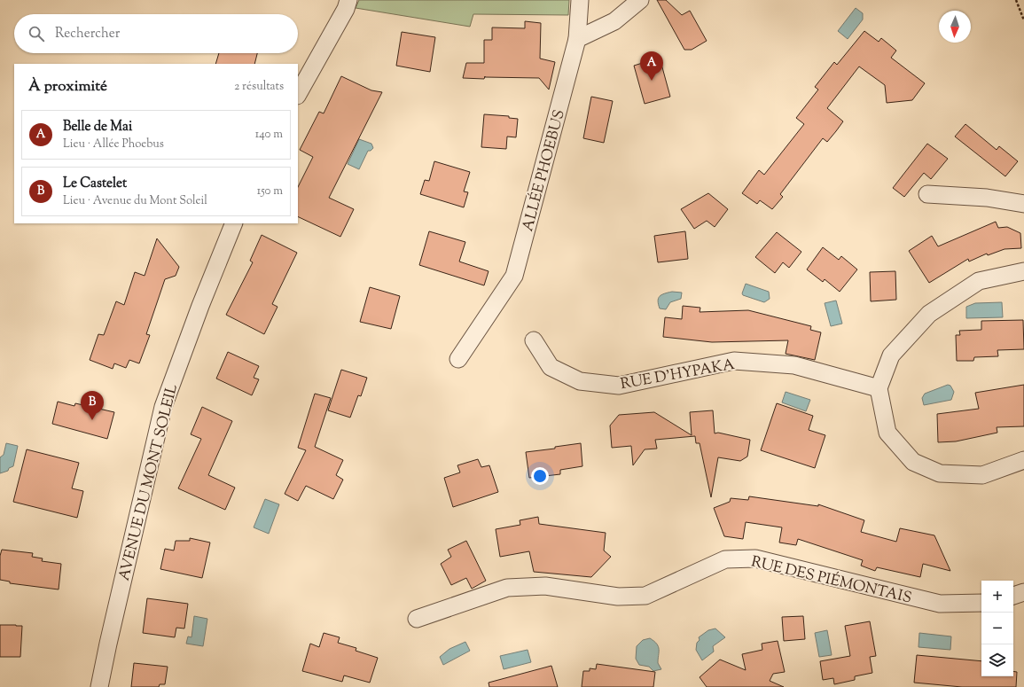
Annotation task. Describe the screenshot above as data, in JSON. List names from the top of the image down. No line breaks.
{"streets":{"street":["ALLÉE PHOEBUS","RUE D'HYPAKA","AVENUE DU MONT SOLEIL","RUE DES PIÉMONTAIS"]},"north":"bottom","page":{"search":"Rechercher","pins":["A","B"],"heading":["À proximité","2 résultats"],"list":[{"mark":"A","name":"Belle de Mai","note":"Lieu · Allée Phoebus","value":"140 m"},{"mark":"B","name":"Le Castelet","note":"Lieu · Avenue du Mont Soleil","value":"150 m"}],"map_buttons":["+","−"]}}
